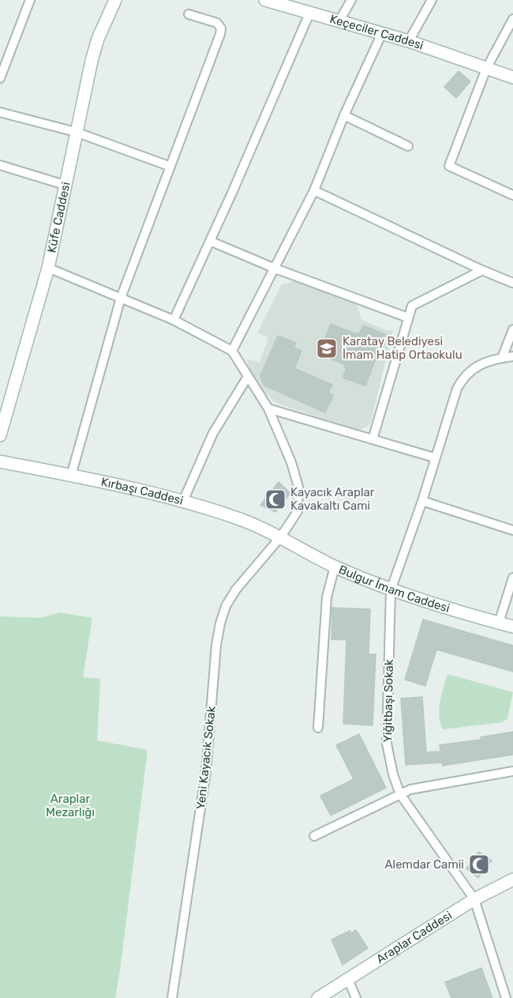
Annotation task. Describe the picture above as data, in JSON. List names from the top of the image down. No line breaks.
{"streets":{"street":["Keçeciler Caddesi","Küfe Caddesi","Kırbaşı Caddesi","Bulgur İmam Caddesi","Yiğitbaşı Sokak","Yeni Kayacık Sokak","Araplar Caddesi"]},"crossings":[["Kırbaşı Caddesi","Bulgur İmam Caddesi"],["Kırbaşı Caddesi","Yeni Kayacık Sokak"],["Bulgur İmam Caddesi","Yiğitbaşı Sokak"],["Bulgur İmam Caddesi","Yeni Kayacık Sokak"],["Yiğitbaşı Sokak","Araplar Caddesi"]],"parks":["Araplar Mezarlığı"],"places":{"school or university":["Karatay Belediyesi İmam Hatip Ortaokulu"],"mosque":["Kayacık Araplar Kavakaltı Cami","Alemdar Camii"]}}
